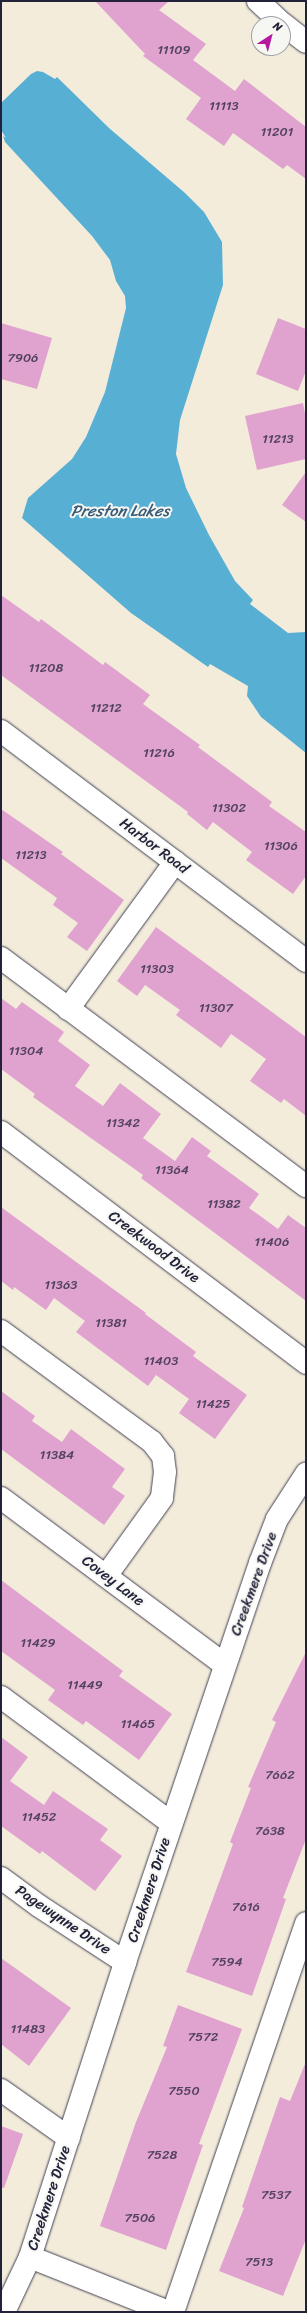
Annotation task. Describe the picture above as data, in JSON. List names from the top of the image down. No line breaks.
{"streets":{"street":["Harbor Road","Creekwood Drive","Covey Lane","Creekmere Drive","Pagewynne Drive"]},"crossings":[["Covey Lane","Creekmere Drive"],["Creekmere Drive","Pagewynne Drive"]],"water":["Preston Lakes"],"house_numbers":["11109","11113","11201","7906","11213","11208","11212","11216","11302","11306","11213","11303","11307","11304","11342","11364","11382","11406","11363","11381","11403","11425","11384","11429","11449","11465","7662","11452","7638","7616","7594","11483","7572","7550","7528","7537","7506","7513"],"north":"top right"}
